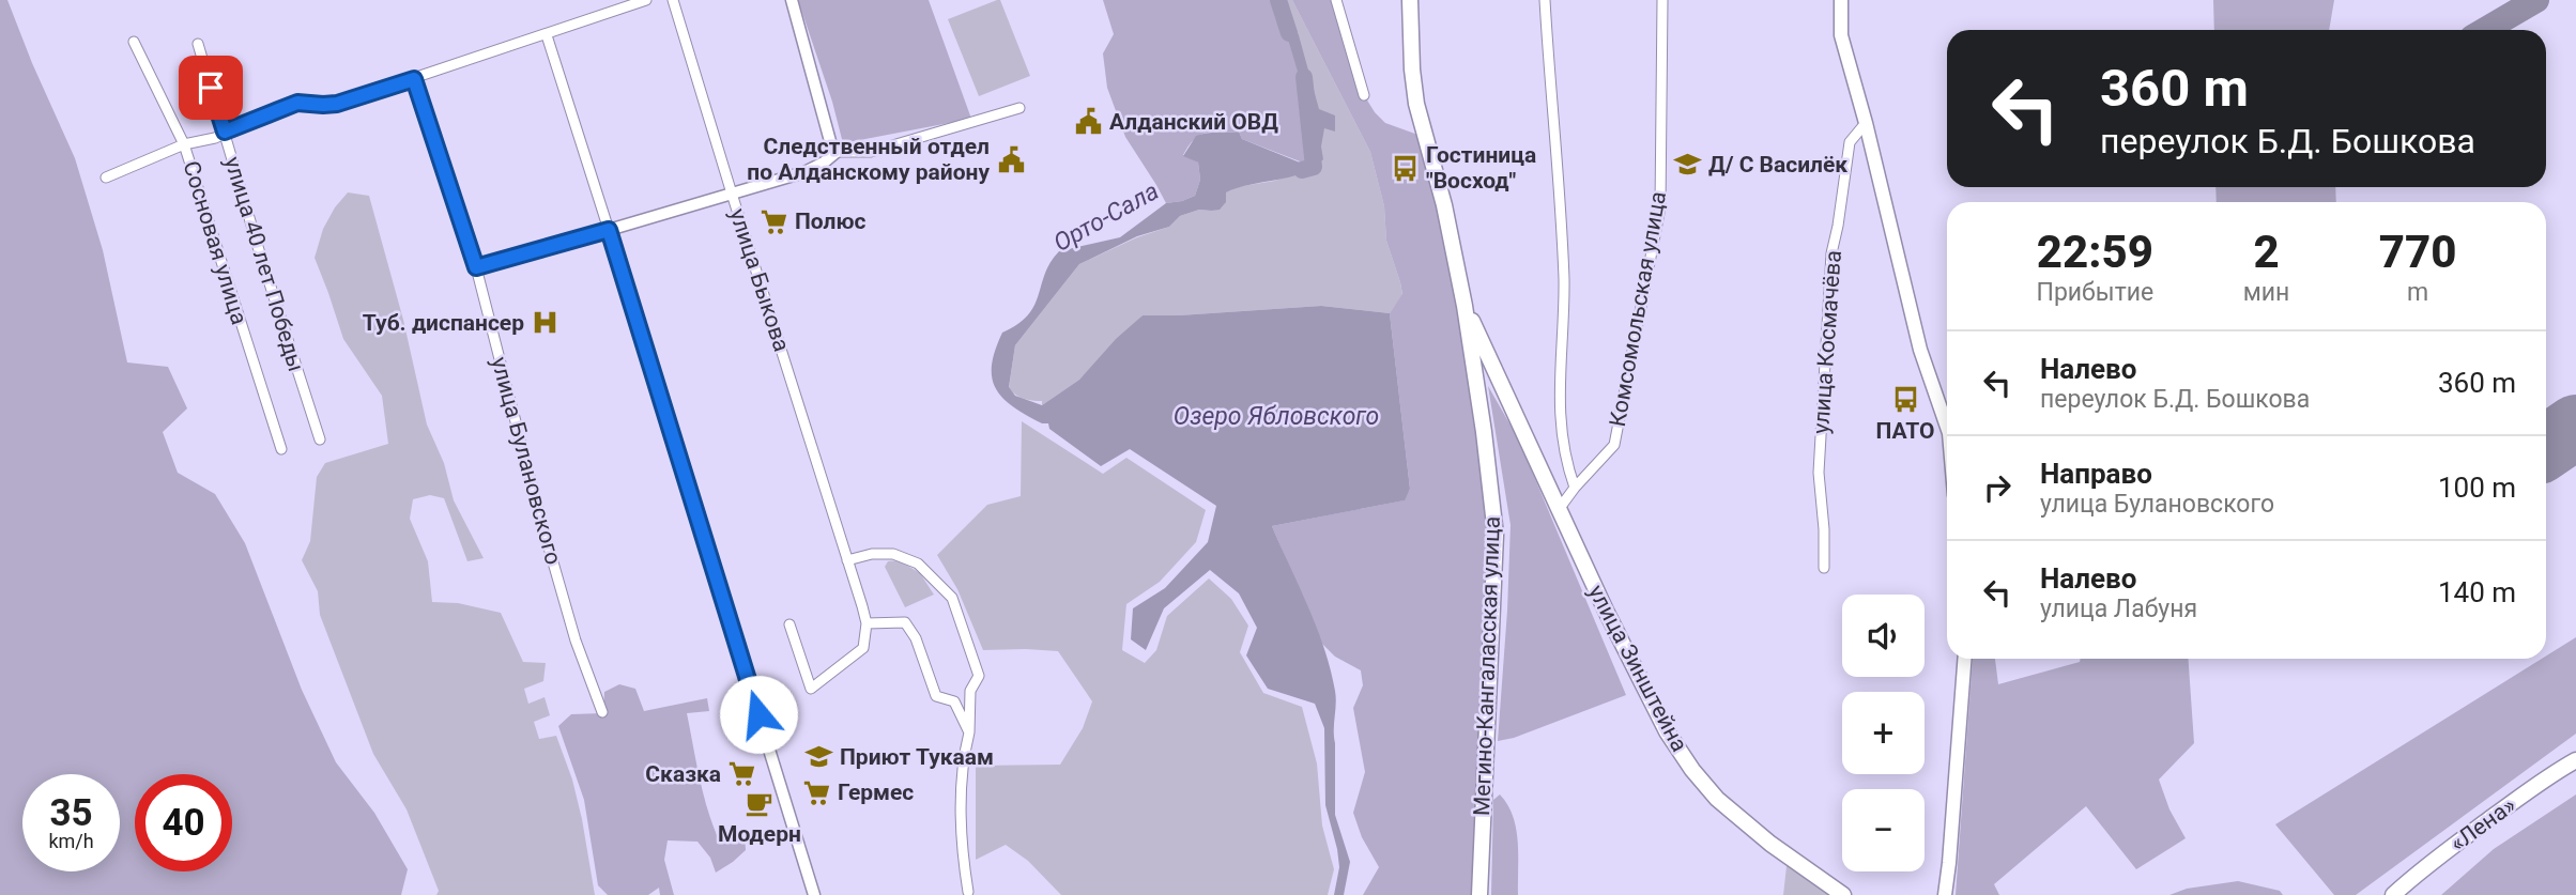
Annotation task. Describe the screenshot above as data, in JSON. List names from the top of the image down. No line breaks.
{"streets":{"main road":["Мегино-Кангаласская улица","улица Зинштейна","«Лена»"],"street":["Сосновая улица","улица 40 лет Победы","улица Быкова","Комсомольская улица","улица Космачёва","улица Булановского"]},"crossings":[["Комсомольская улица","Мегино-Кангаласская улица"],["Комсомольская улица","улица Зинштейна"],["Мегино-Кангаласская улица","улица Зинштейна"]],"water":["Орто-Сала","Озеро Ябловского"],"places":{"public building":["Алданский ОВД","Следственный отдел по Алданскому району"],"school or university":["Д/ С Василёк","Приют Тукаам"],"bus stop":["Гостиница \"Восход\"","ПАТО"],"supermarket":["Полюс","Сказка","Гермес"],"hospital":["Туб. диспансер"],"cafe":["Модерн"]},"page":{"turn":["360 m","переулок Б.Д. Бошкова"],"eta":["22:59","Прибытие","2","мин","770","m"],"list":[{"name":"Налево","note":"переулок Б.Д. Бошкова","value":"360 m"},{"name":"Направо","note":"улица Булановского","value":"100 m"},{"name":"Налево","note":"улица Лабуня","value":"140 m"}],"map_buttons":["+","−"],"speed":"35 km/h","limit":"40"}}
